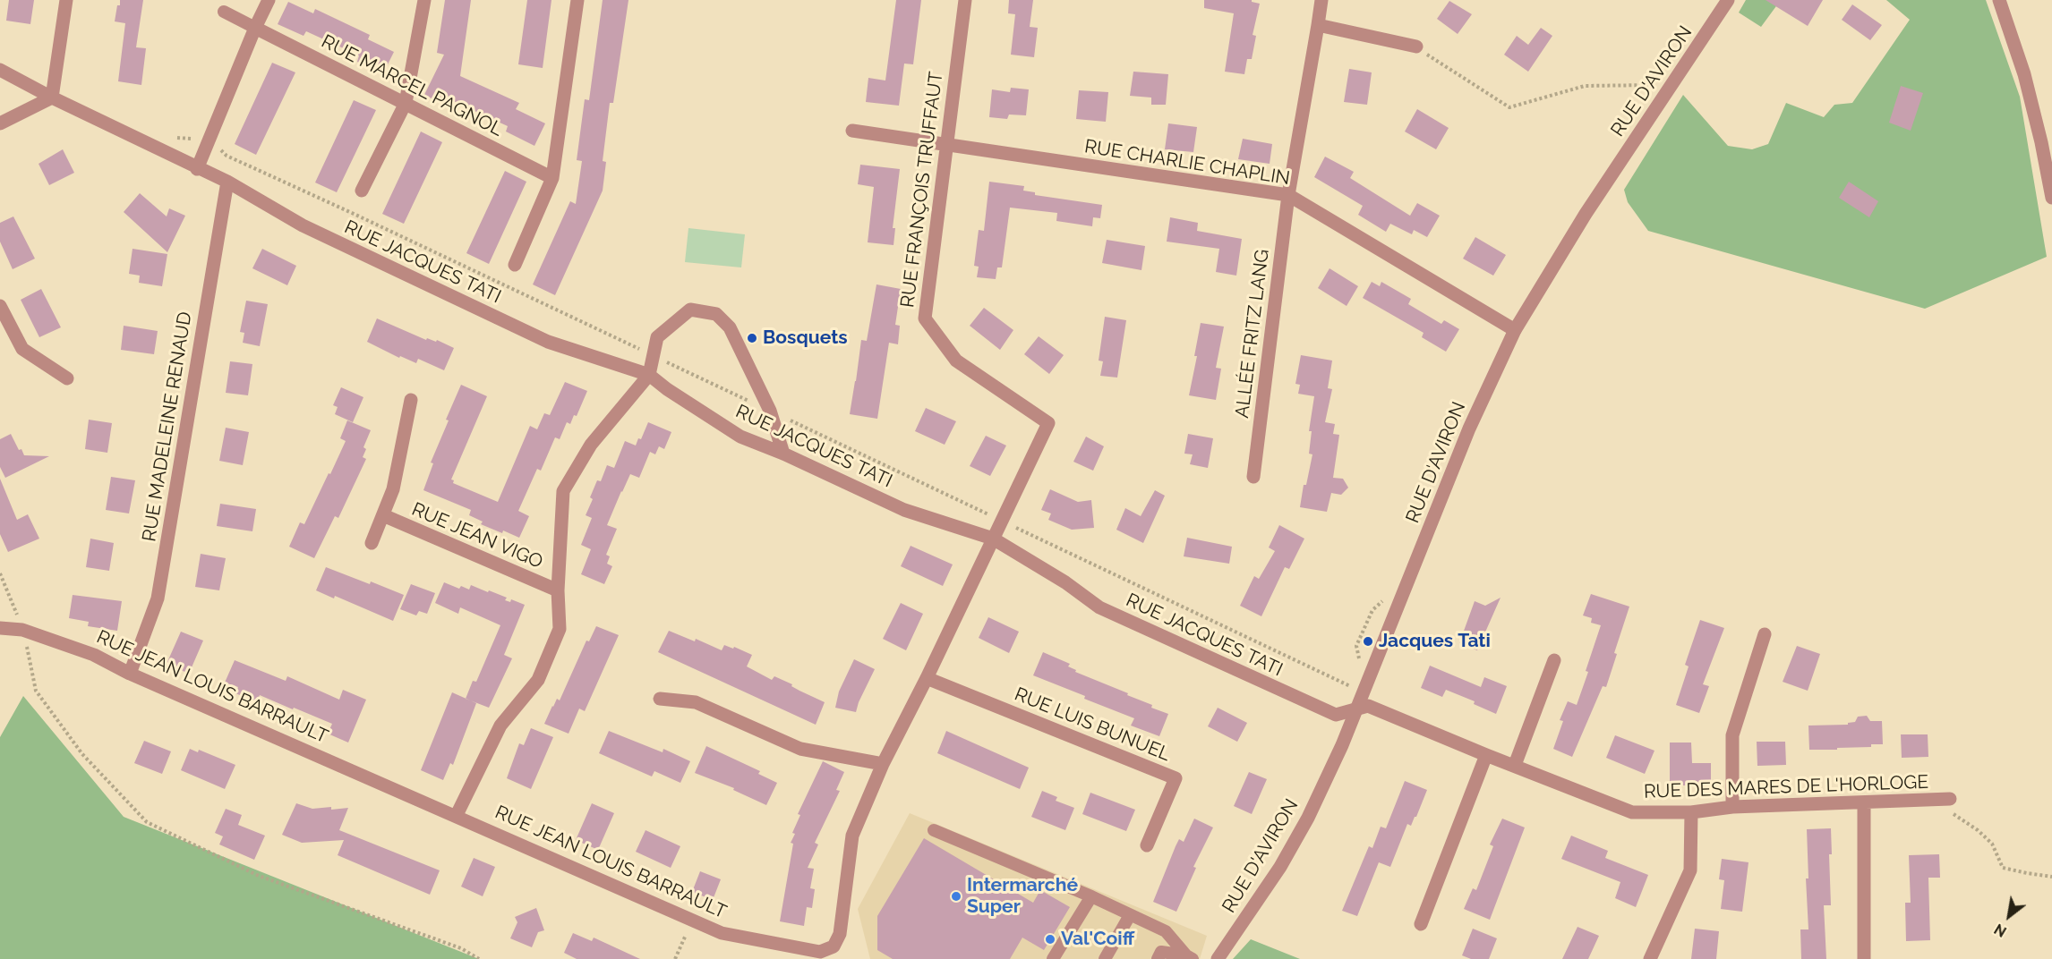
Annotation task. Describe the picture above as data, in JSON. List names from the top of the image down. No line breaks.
{"streets":{"street":["RUE D'AVIRON","RUE MARCEL PAGNOL","RUE CHARLIE CHAPLIN","RUE FRANÇOIS TRUFFAUT","RUE JACQUES TATI","ALLÉE FRITZ LANG","RUE MADELEINE RENAUD","RUE JEAN VIGO","RUE JEAN LOUIS BARRAULT","RUE LUIS BUNUEL","RUE DES MARES DE L'HORLOGE"]},"crossings":[["RUE D'AVIRON","RUE CHARLIE CHAPLIN"],["RUE D'AVIRON","RUE JACQUES TATI"],["RUE D'AVIRON","RUE DES MARES DE L'HORLOGE"],["RUE CHARLIE CHAPLIN","RUE FRANÇOIS TRUFFAUT"],["RUE CHARLIE CHAPLIN","ALLÉE FRITZ LANG"],["RUE FRANÇOIS TRUFFAUT","RUE JACQUES TATI"],["RUE FRANÇOIS TRUFFAUT","RUE JEAN LOUIS BARRAULT"],["RUE JACQUES TATI","RUE MADELEINE RENAUD"],["RUE JACQUES TATI","RUE JEAN LOUIS BARRAULT"],["RUE JACQUES TATI","RUE DES MARES DE L'HORLOGE"],["RUE MADELEINE RENAUD","RUE JEAN LOUIS BARRAULT"],["RUE JEAN LOUIS BARRAULT","RUE LUIS BUNUEL"]],"places":["Bosquets","Jacques Tati","Intermarché Super","Val'Coiff"],"north":"bottom left"}
